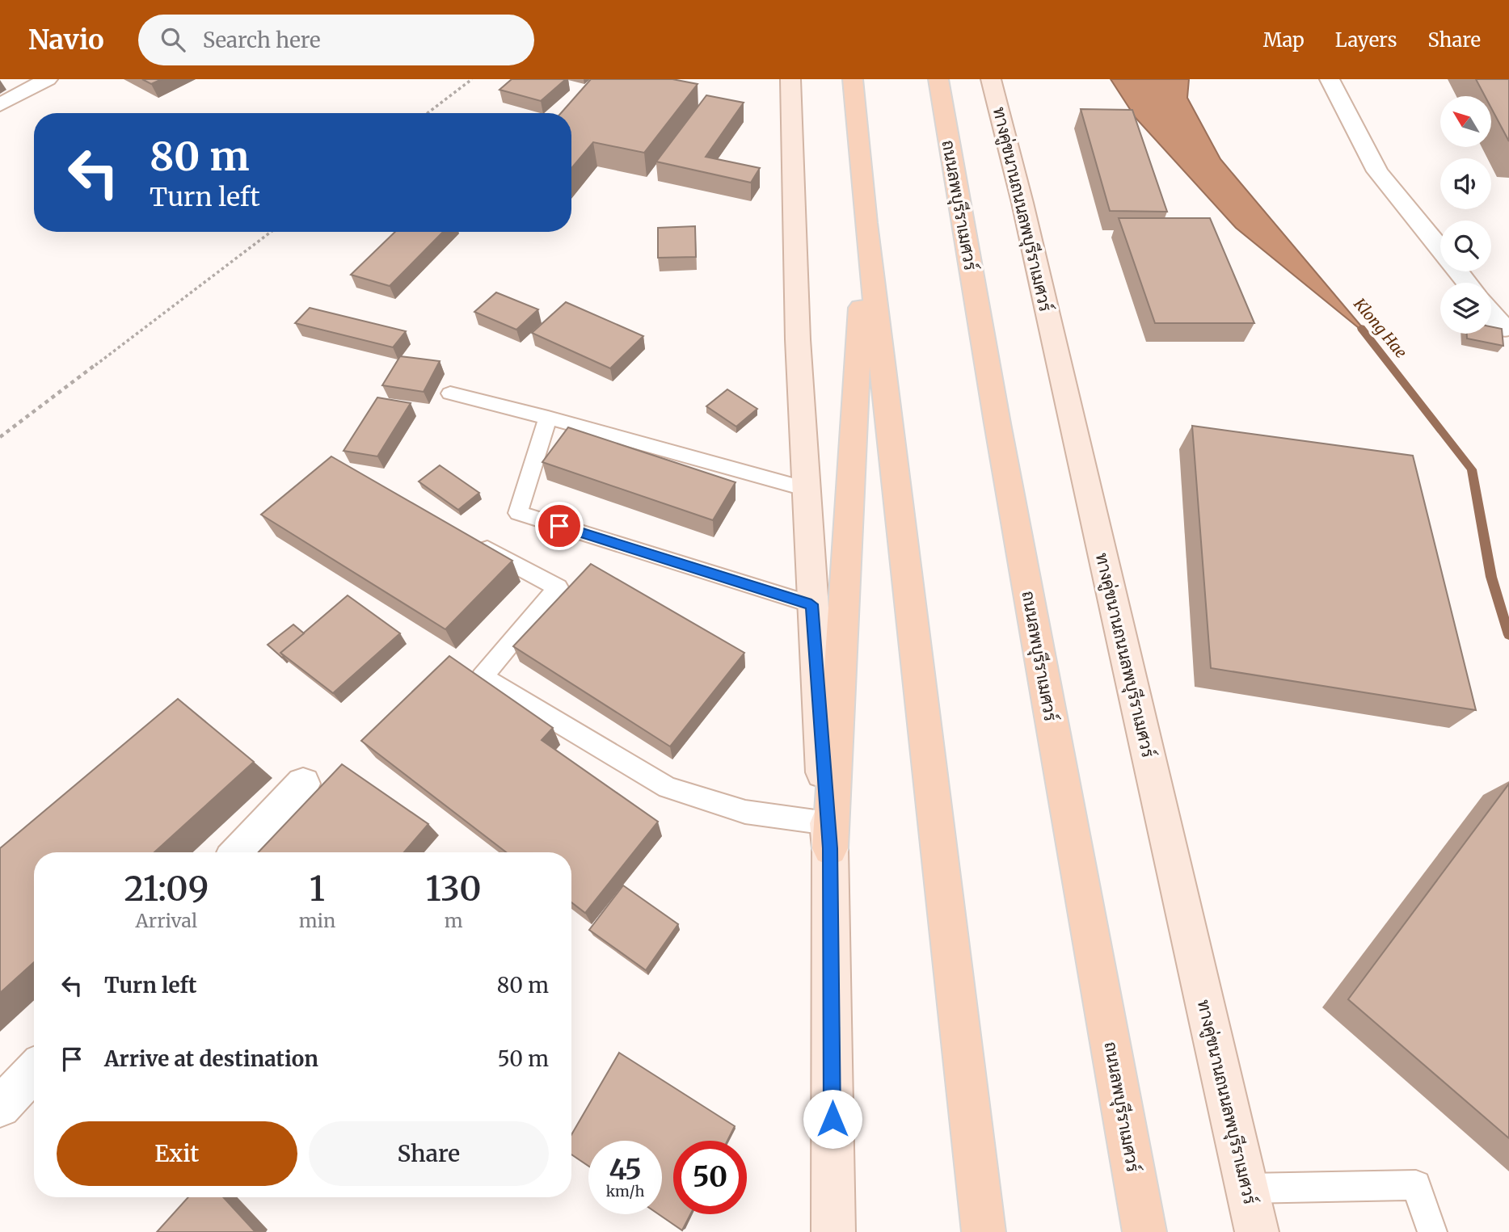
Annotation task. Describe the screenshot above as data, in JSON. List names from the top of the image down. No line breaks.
{"streets":{"main road":["ถนนลพบุรีราเมศวร์","ทางคู่ขนานถนนลพบุรีราเมศวร์"]},"water":["Klong Hae"],"north":"top left","page":{"header":"Navio","search":"Search here","nav":["Map","Layers","Share"],"turn":["80 m","Turn left"],"eta":["21:09","Arrival","1","min","130","m"],"list":[{"name":"Turn left","value":"80 m"},{"name":"Arrive at destination","value":"50 m"}],"buttons":["Exit","Share"],"speed":"45 km/h","limit":"50"}}
